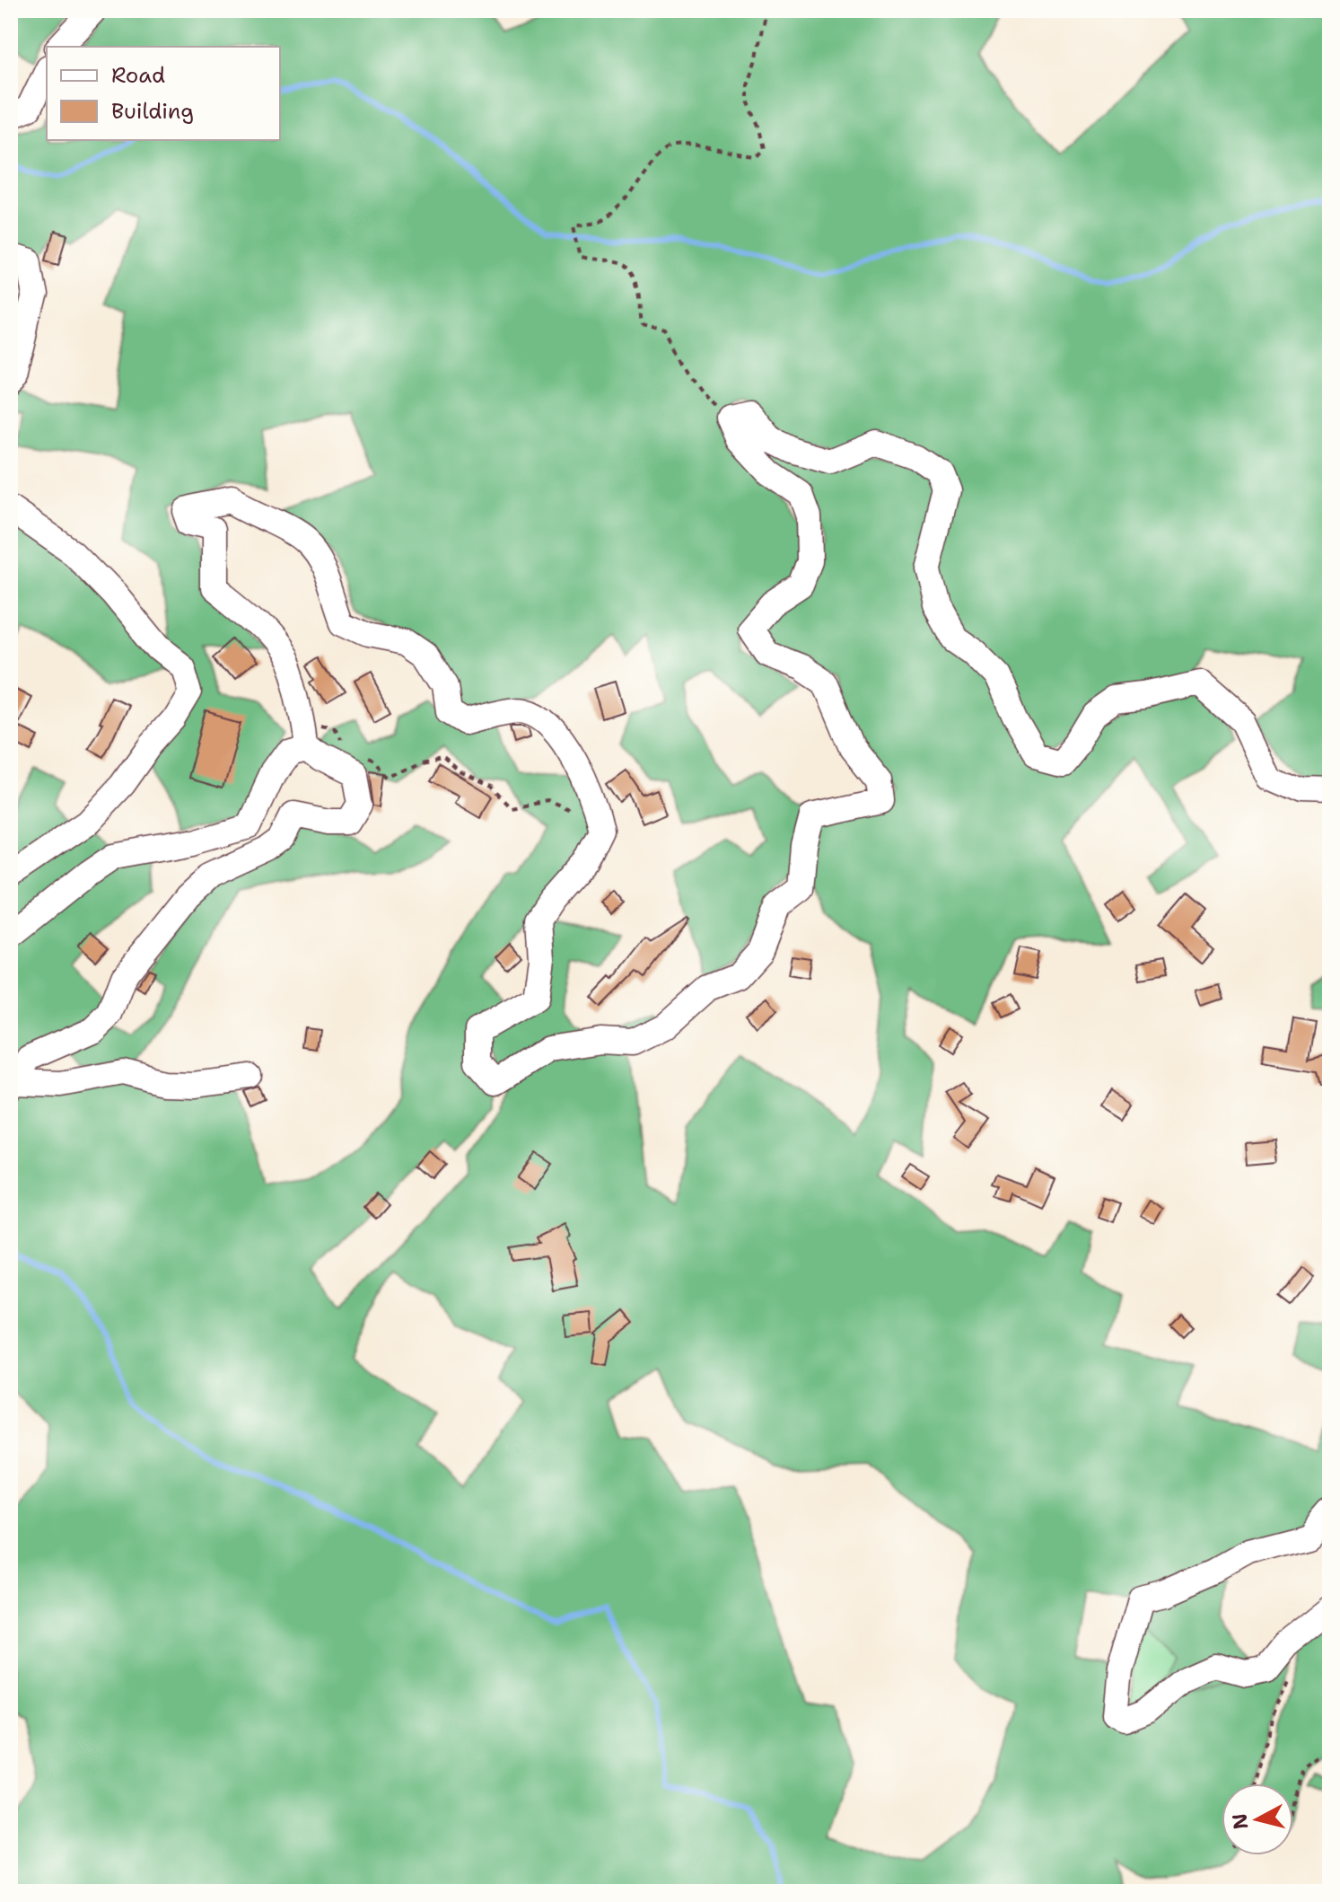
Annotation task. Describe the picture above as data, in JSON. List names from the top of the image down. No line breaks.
{"legend":["Road","Building"],"north":"left"}
